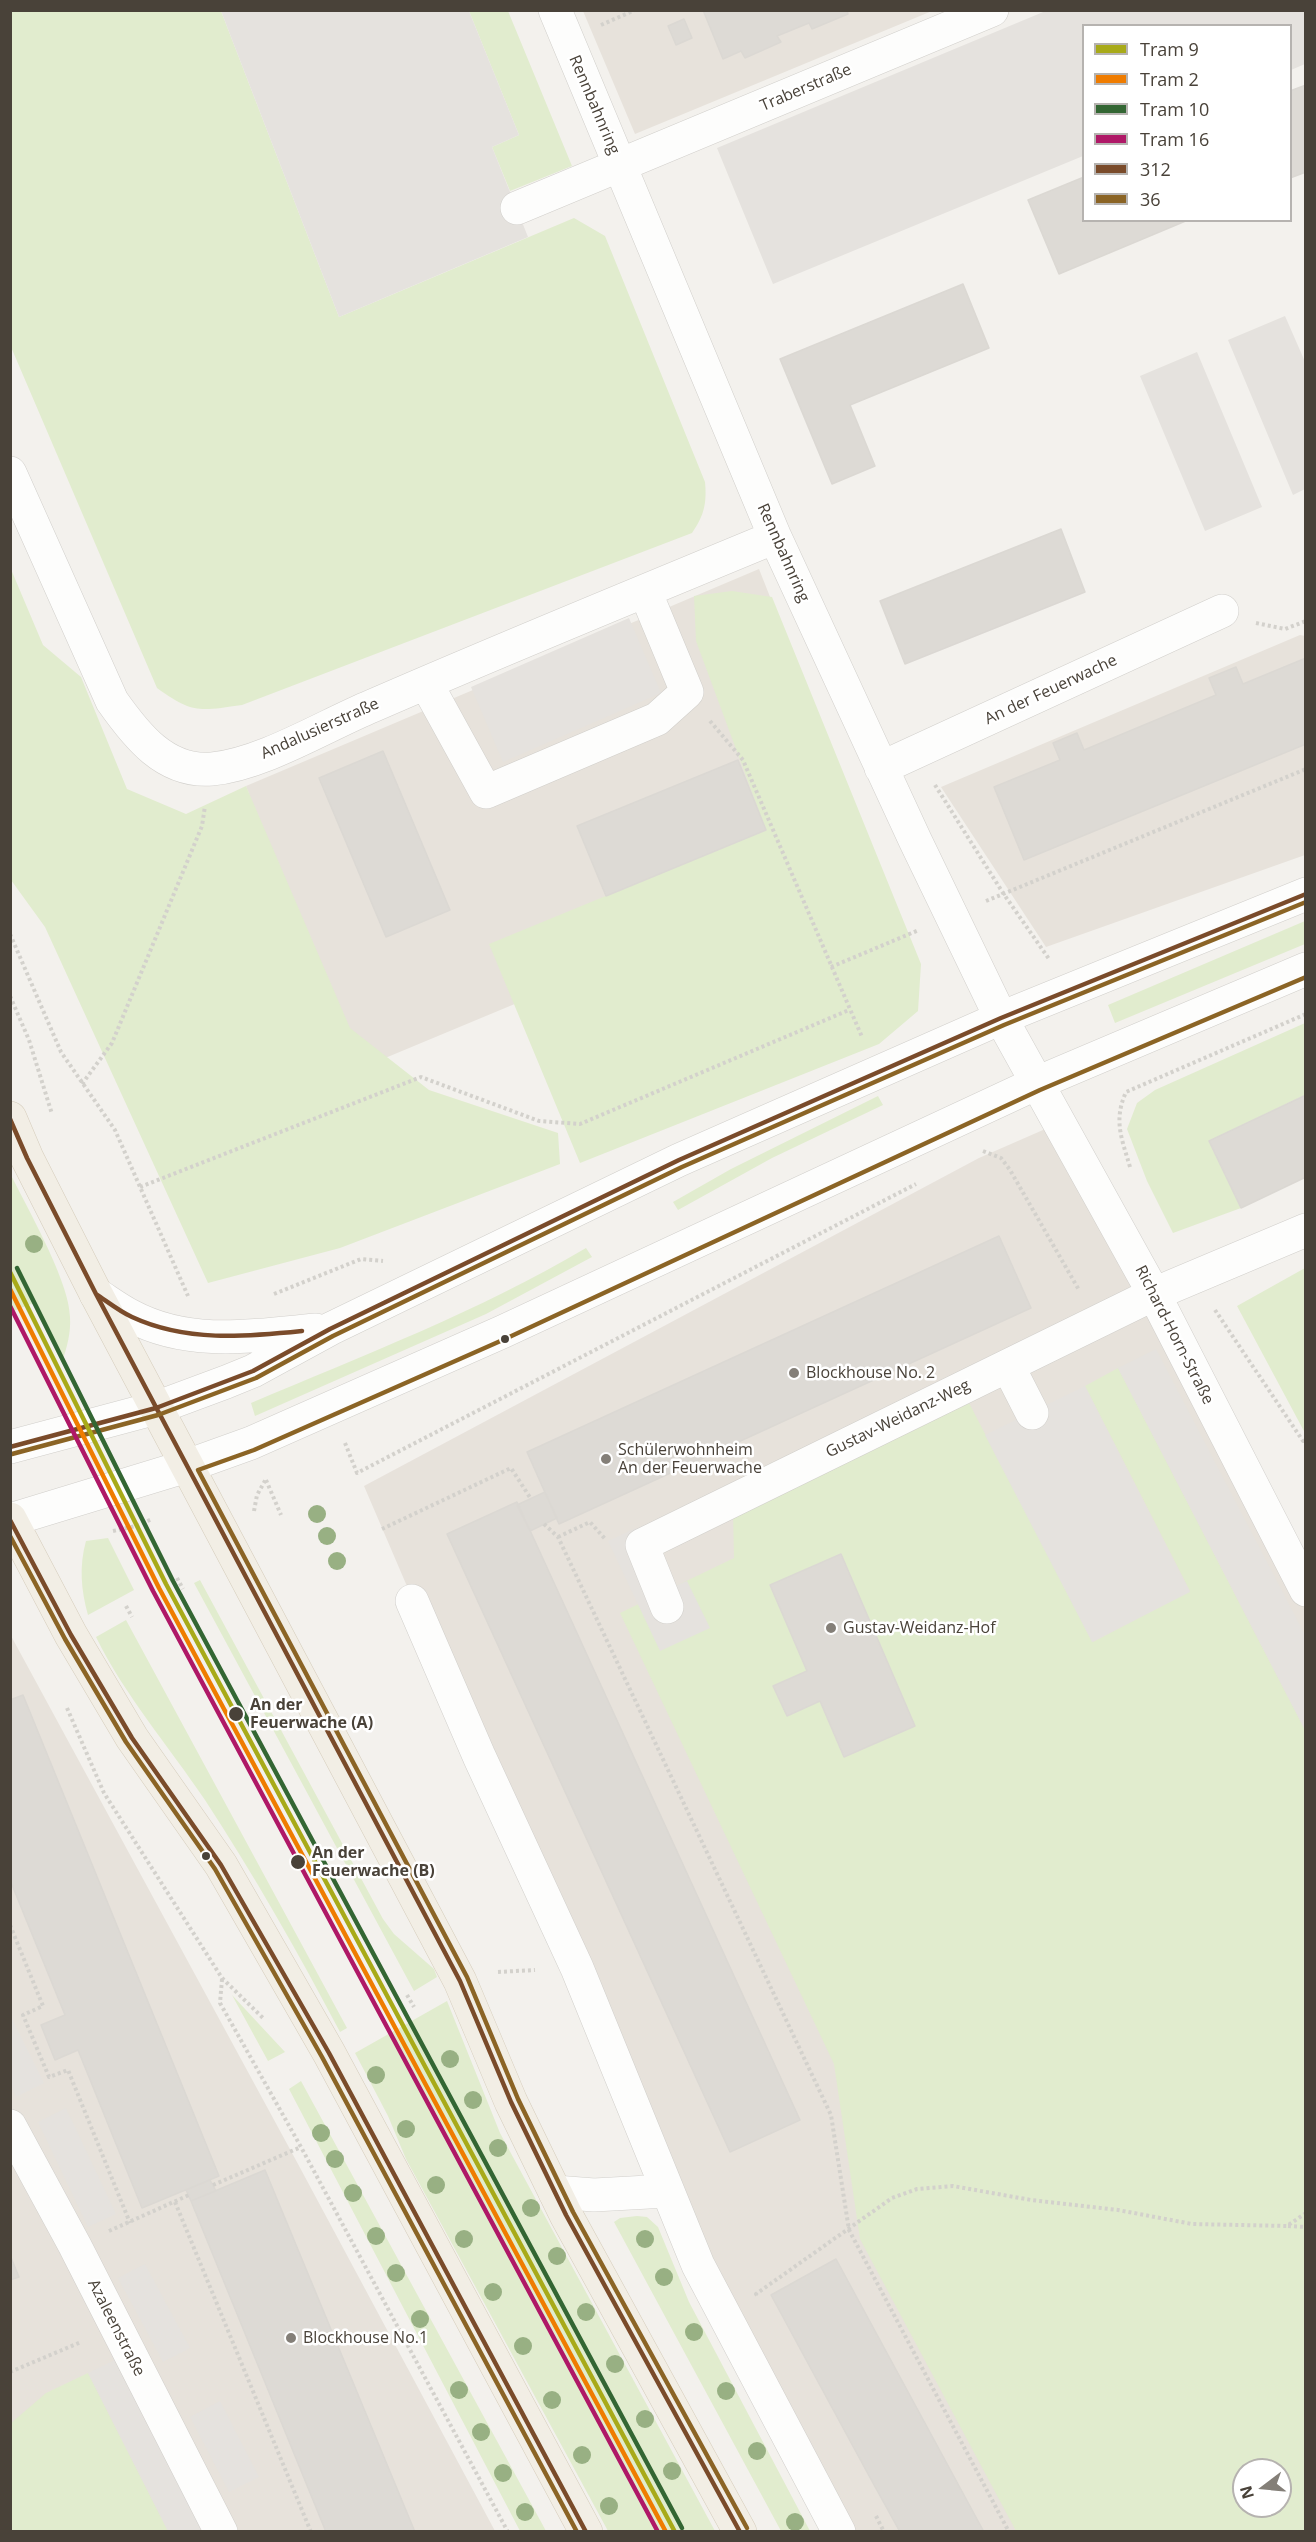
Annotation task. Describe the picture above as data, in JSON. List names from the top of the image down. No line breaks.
{"streets":{"street":["Traberstraße","Rennbahnring","An der Feuerwache","Andalusierstraße","Richard-Horn-Straße","Gustav-Weidanz-Weg","Azaleenstraße"]},"crossings":[["Traberstraße","Rennbahnring"],["Rennbahnring","An der Feuerwache"],["Rennbahnring","Andalusierstraße"],["Rennbahnring","Richard-Horn-Straße"],["Richard-Horn-Straße","Gustav-Weidanz-Weg"]],"places":["Blockhouse No. 2","Schülerwohnheim An der Feuerwache","Gustav-Weidanz-Hof","An der Feuerwache (A)","An der Feuerwache (B)","Blockhouse No.1"],"lines":["transit line 312","transit line 36","tram line 10","tram line 9","tram line 2","tram line 16"],"legend":["Tram 9","Tram 2","Tram 10","Tram 16","312","36"],"north":"left"}
